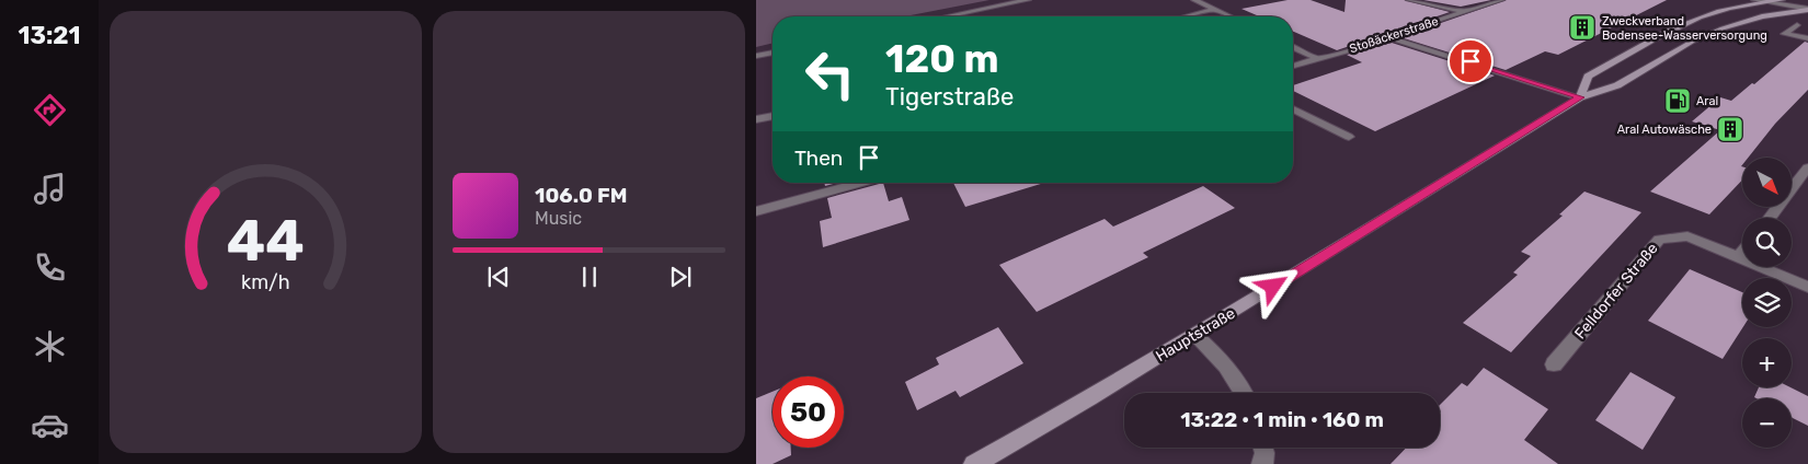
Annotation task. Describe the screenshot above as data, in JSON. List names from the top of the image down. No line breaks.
{"streets":{"main road":["Hauptstraße"],"street":["Stoßäckerstraße","Felldorfer Straße"]},"places":{"building":["Zweckverband Bodensee-Wasserversorgung","Aral Autowäsche"],"fuel station":["Aral"]},"north":"bottom right","page":{"tabs":"13:21","turn":["120 m","Tigerstraße"],"then":"Then","map_buttons":["+","−"],"song":["106.0 FM","Music"],"limit":"50","trip":"13:22 · 1 min · 160 m","gauge":["44","km/h"]}}
